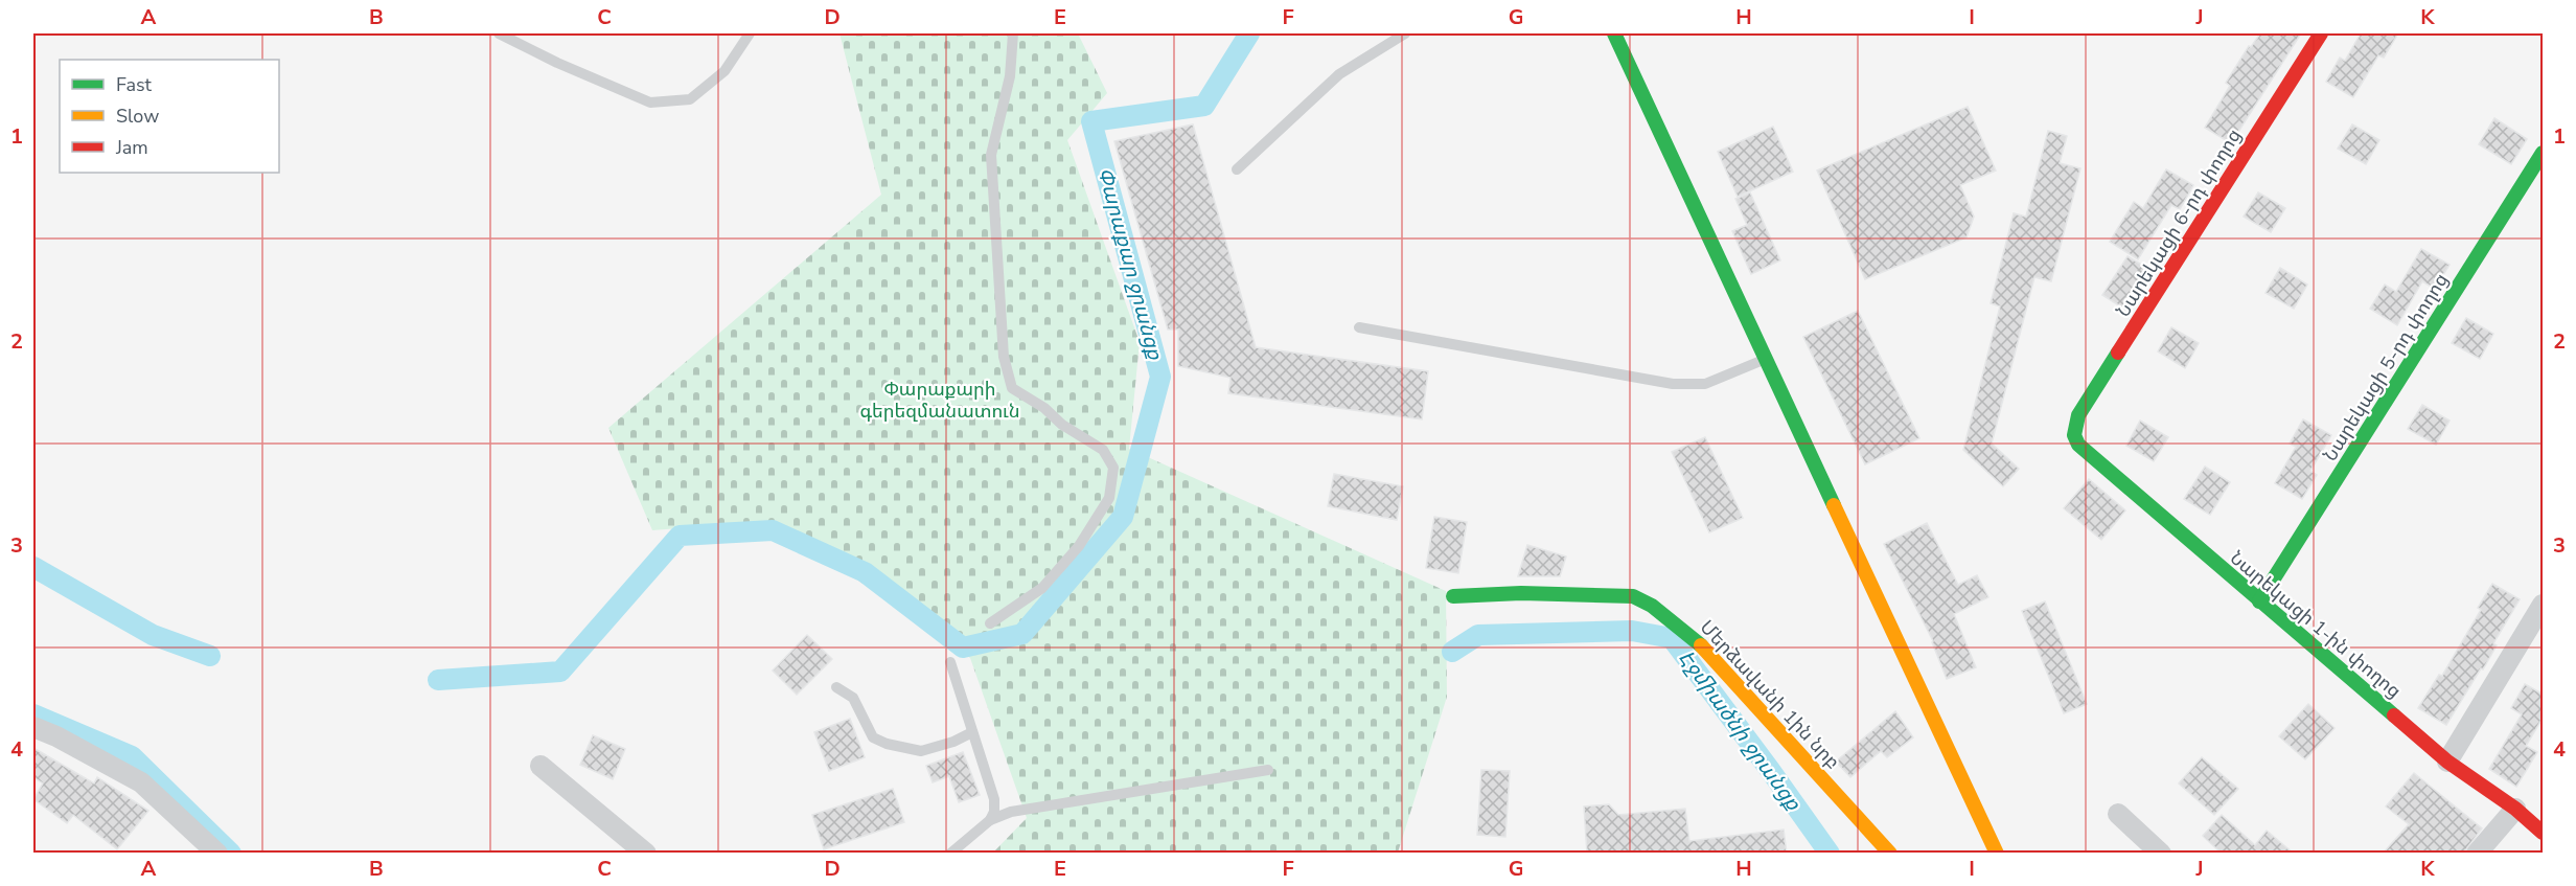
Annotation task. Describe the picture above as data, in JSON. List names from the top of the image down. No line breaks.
{"streets":{"street":["Նարեկացի 6-րդ փողոց","Նարեկացի 5-րդ փողոց","Նարեկացի 1-ին փողոց","Մերձավանի 1ին նրբ"]},"crossings":[["Նարեկացի 6-րդ փողոց","Նարեկացի 1-ին փողոց"],["Նարեկացի 5-րդ փողոց","Նարեկացի 1-ին փողոց"]],"water":["Փարաքար ջրանցք","Էջմիածնի ջրանցք"],"parks":["Փարաքարի գերեզմանատուն"],"legend":["Fast","Slow","Jam"],"grid":{"columns":["A","B","C","D","E","F","G","H","I","J","K"],"rows":["1","2","3","4"]}}
